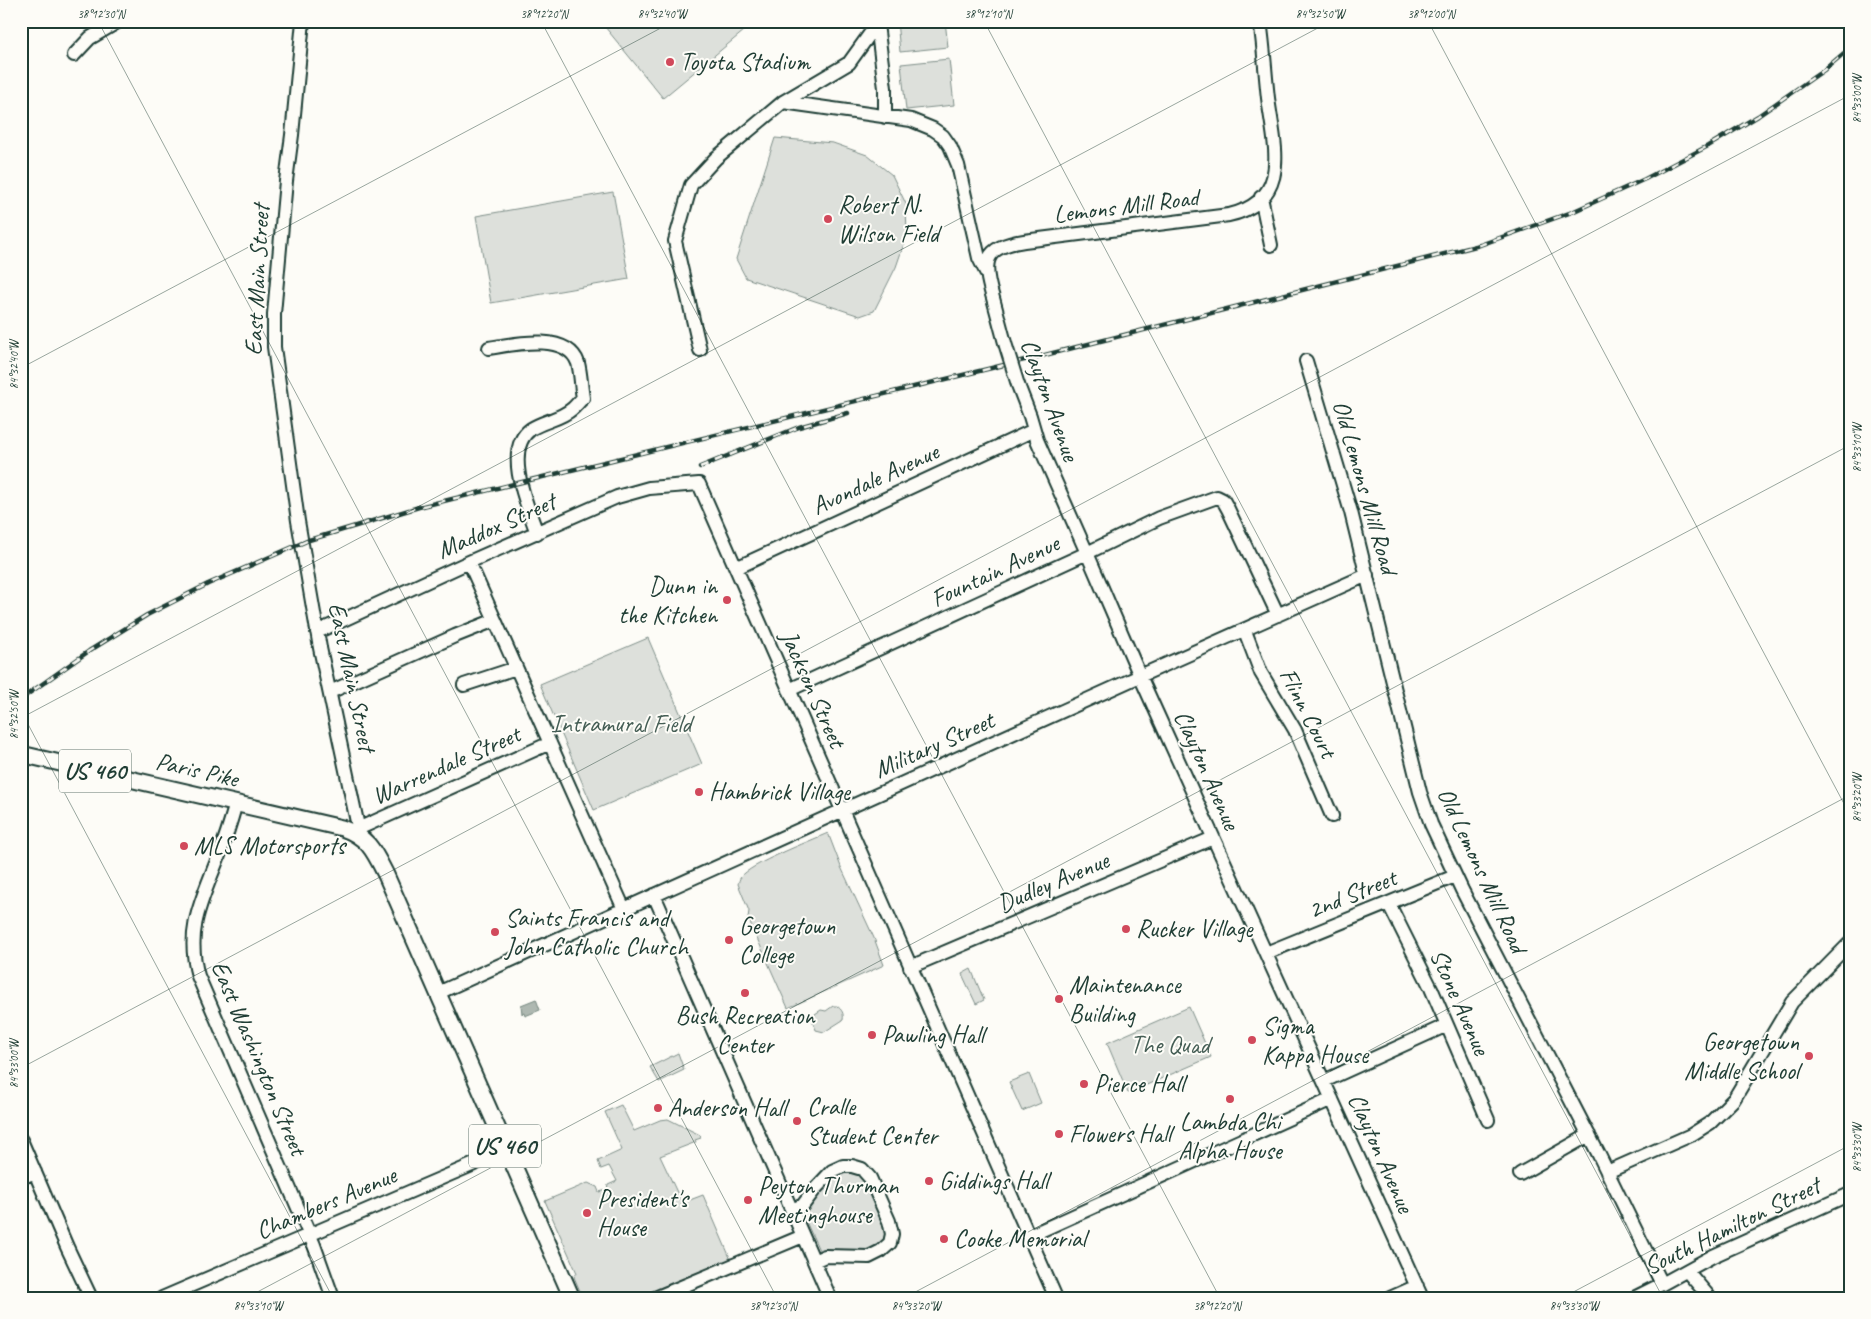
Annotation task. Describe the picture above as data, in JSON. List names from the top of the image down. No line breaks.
{"streets":{"main road":["East Main Street","Paris Pike","US 460"],"street":["Lemons Mill Road","Clayton Avenue","Avondale Avenue","Old Lemons Mill Road","Maddox Street","Fountain Avenue","Jackson Street","Flinn Court","Military Street","Warrendale Street","Dudley Avenue","2nd Street","Stone Avenue","East Washington Street","Chambers Avenue","South Hamilton Street"]},"crossings":[["Lemons Mill Road","Clayton Avenue"],["East Main Street","Maddox Street"],["East Main Street","Military Street"],["East Main Street","Warrendale Street"],["East Main Street","Paris Pike"],["East Main Street","Chambers Avenue"],["Clayton Avenue","Avondale Avenue"],["Clayton Avenue","Fountain Avenue"],["Clayton Avenue","Military Street"],["Clayton Avenue","Dudley Avenue"],["Clayton Avenue","2nd Street"],["Avondale Avenue","Jackson Street"],["Old Lemons Mill Road","Military Street"],["Old Lemons Mill Road","2nd Street"],["Old Lemons Mill Road","South Hamilton Street"],["Maddox Street","Jackson Street"],["Fountain Avenue","Jackson Street"],["Fountain Avenue","Military Street"],["Jackson Street","Military Street"],["Jackson Street","Dudley Avenue"],["Flinn Court","Military Street"],["Warrendale Street","Paris Pike"],["Paris Pike","East Washington Street"],["2nd Street","Stone Avenue"],["East Washington Street","Chambers Avenue"]],"parks":["Intramural Field","The Quad"],"places":["Toyota Stadium","Robert N. Wilson Field","Dunn in the Kitchen","Hambrick Village","MLS Motorsports","Rucker Village","Saints Francis and John Catholic Church","Georgetown College","Bush Recreation Center","Maintenance Building","Pawling Hall","Sigma Kappa House","Georgetown Middle School","Pierce Hall","Lambda Chi Alpha House","Anderson Hall","Cralle Student Center","Flowers Hall","Giddings Hall","Peyton Thurman Meetinghouse","President's House","Cooke Memorial"],"coordinates":["38°12'30\"N","38°12'20\"N","84°32'40\"W","38°12'10\"N","84°32'50\"W","38°12'00\"N","84°33'00\"W","84°33'10\"W","84°33'20\"W","84°33'30\"W"]}
